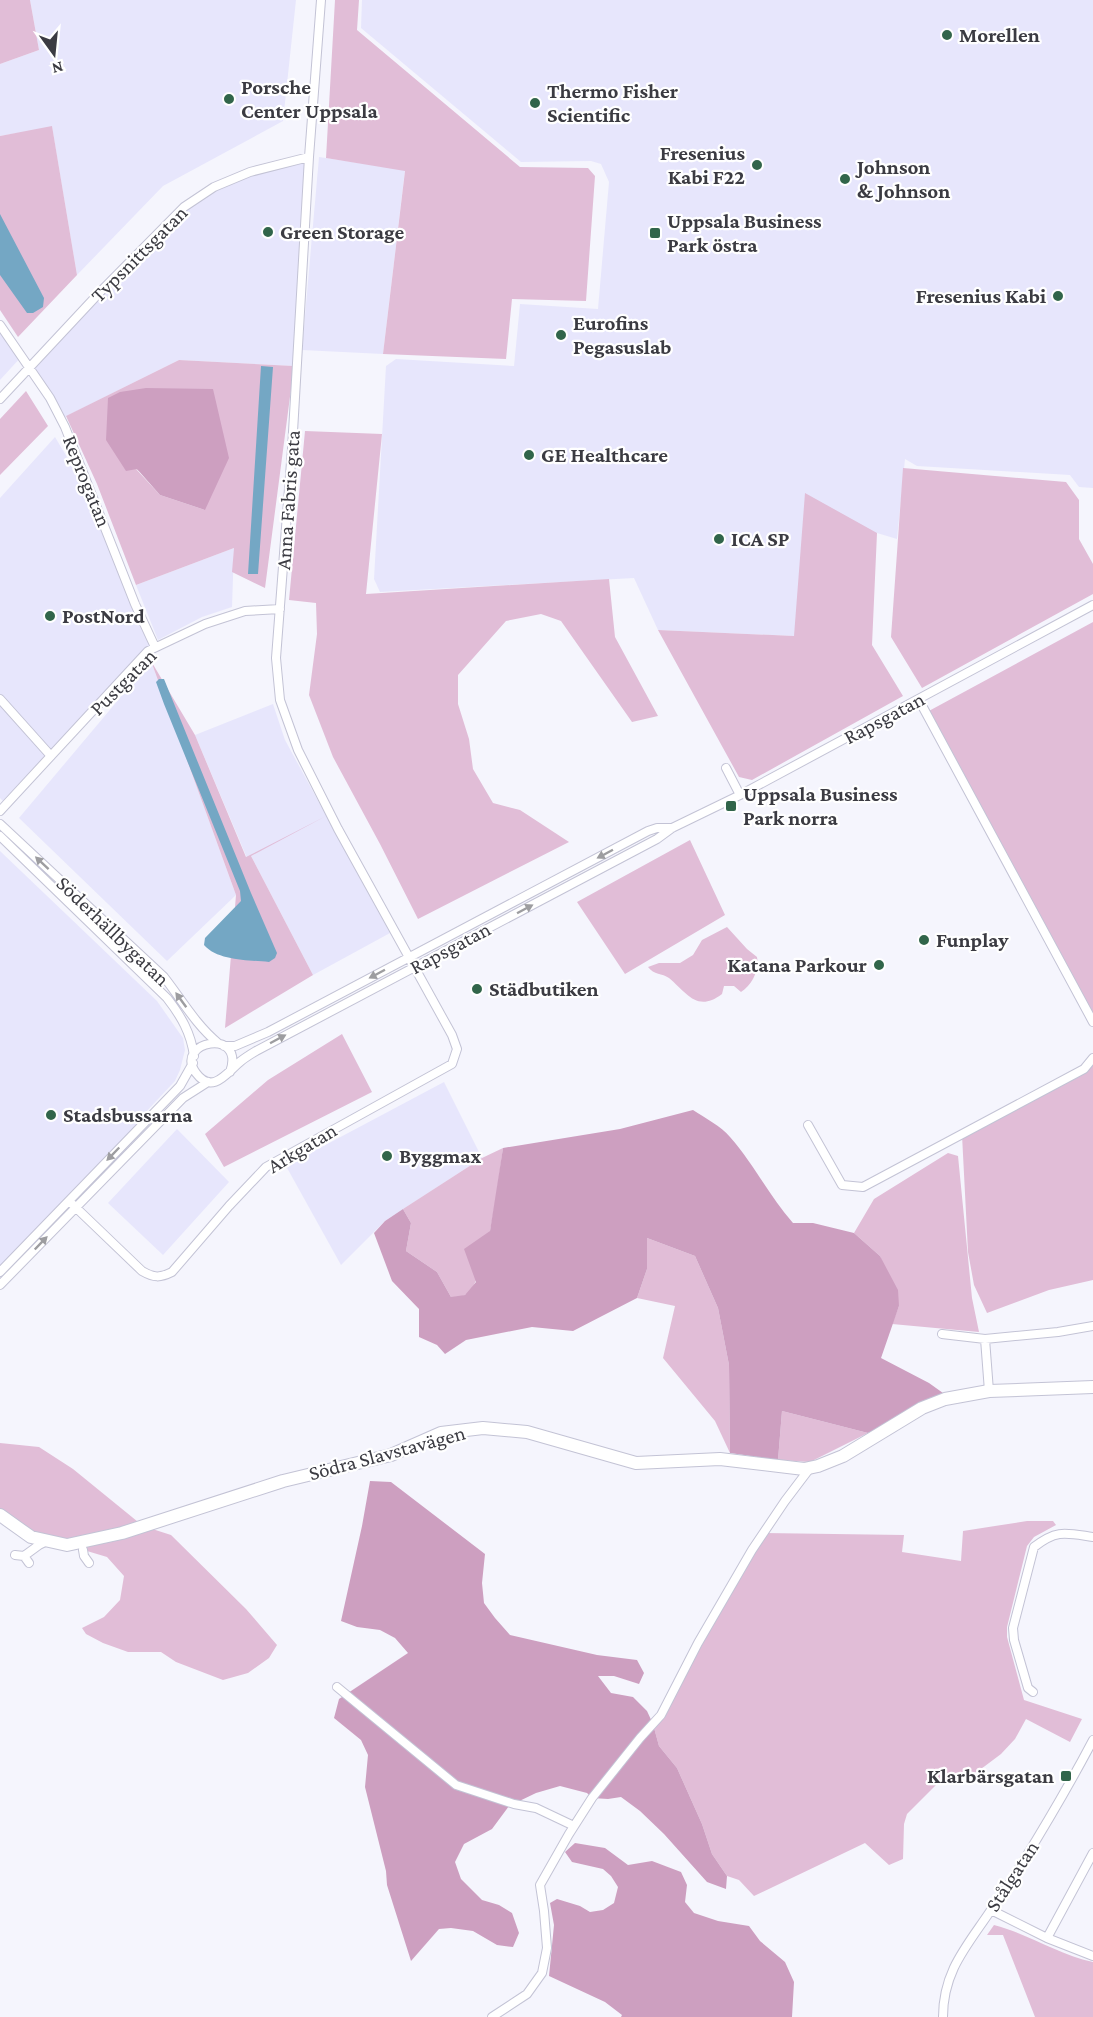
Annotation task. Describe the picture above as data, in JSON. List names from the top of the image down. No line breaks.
{"streets":{"street":["Typsnittsgatan","Reprogatan","Anna Fabris gata","Pustgatan","Rapsgatan","Söderhällbygatan","Arkgatan","Södra Slavstavägen","Stålgatan"]},"crossings":[["Typsnittsgatan","Reprogatan"],["Typsnittsgatan","Anna Fabris gata"],["Reprogatan","Pustgatan"],["Anna Fabris gata","Pustgatan"],["Anna Fabris gata","Rapsgatan"],["Anna Fabris gata","Arkgatan"],["Rapsgatan","Söderhällbygatan"],["Rapsgatan","Arkgatan"]],"places":{"other":["Morellen","Porsche Center Uppsala","Thermo Fisher Scientific","Fresenius Kabi F22","Johnson & Johnson","Green Storage","Fresenius Kabi","Eurofins Pegasuslab","GE Healthcare","ICA SP","PostNord","Funplay","Katana Parkour","Städbutiken","Stadsbussarna","Byggmax"],"transit":["Uppsala Business Park östra","Uppsala Business Park norra","Klarbärsgatan"]},"north":"bottom"}
